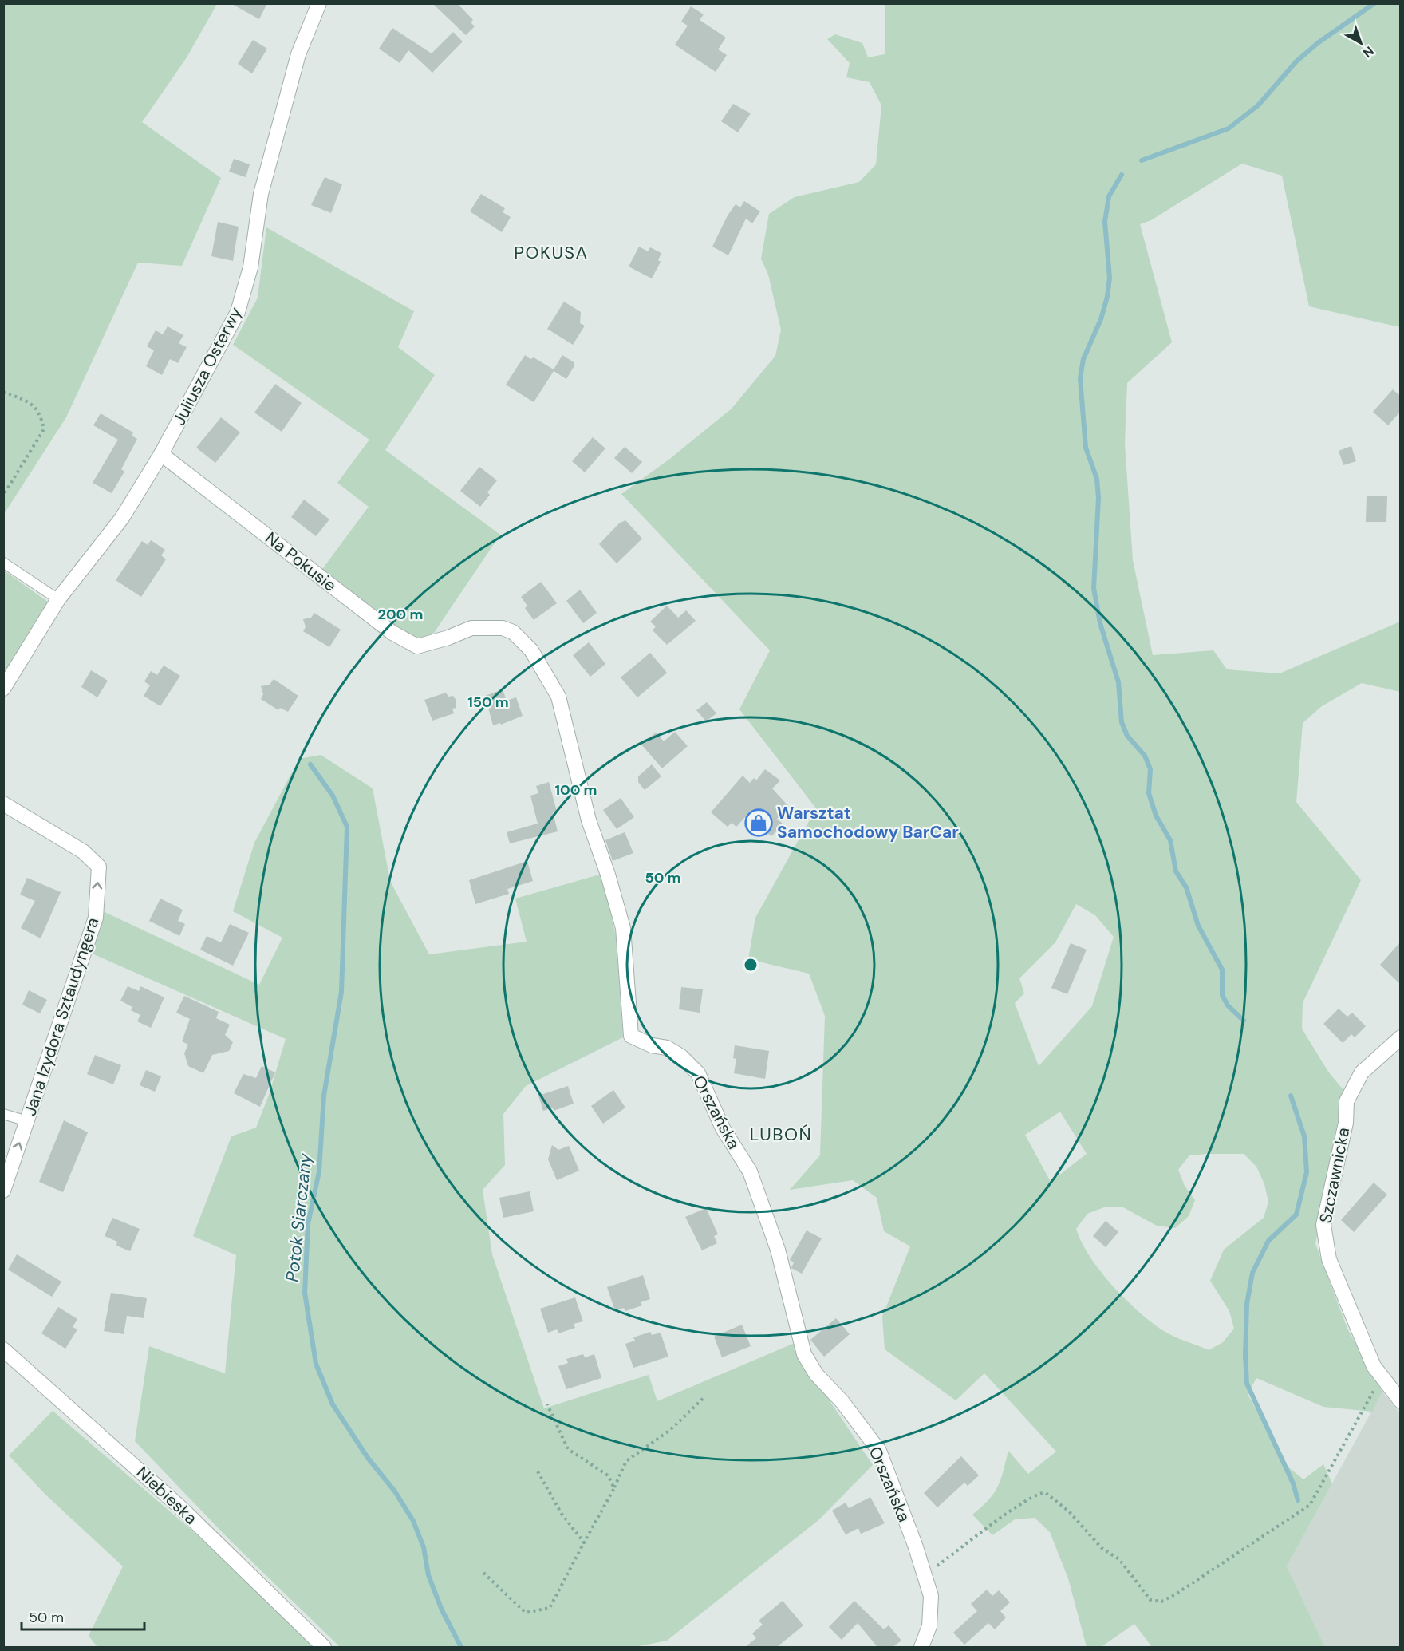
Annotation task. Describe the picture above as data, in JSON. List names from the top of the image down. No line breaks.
{"streets":{"street":["Juliusza Osterwy","Na Pokusie","Jana Izydora Sztaudyngera","Orszańska","Szczawnicka","Niebieska"]},"crossings":[["Juliusza Osterwy","Na Pokusie"],["Na Pokusie","Orszańska"]],"one_way":["Jana Izydora Sztaudyngera"],"districts":["POKUSA","LUBOŃ"],"water":["Potok Siarczany"],"places":{"shop":["Warsztat Samochodowy BarCar"]},"scale_bar":"50 m","north":"bottom right","rings":["200 m","150 m","100 m","50 m"]}
